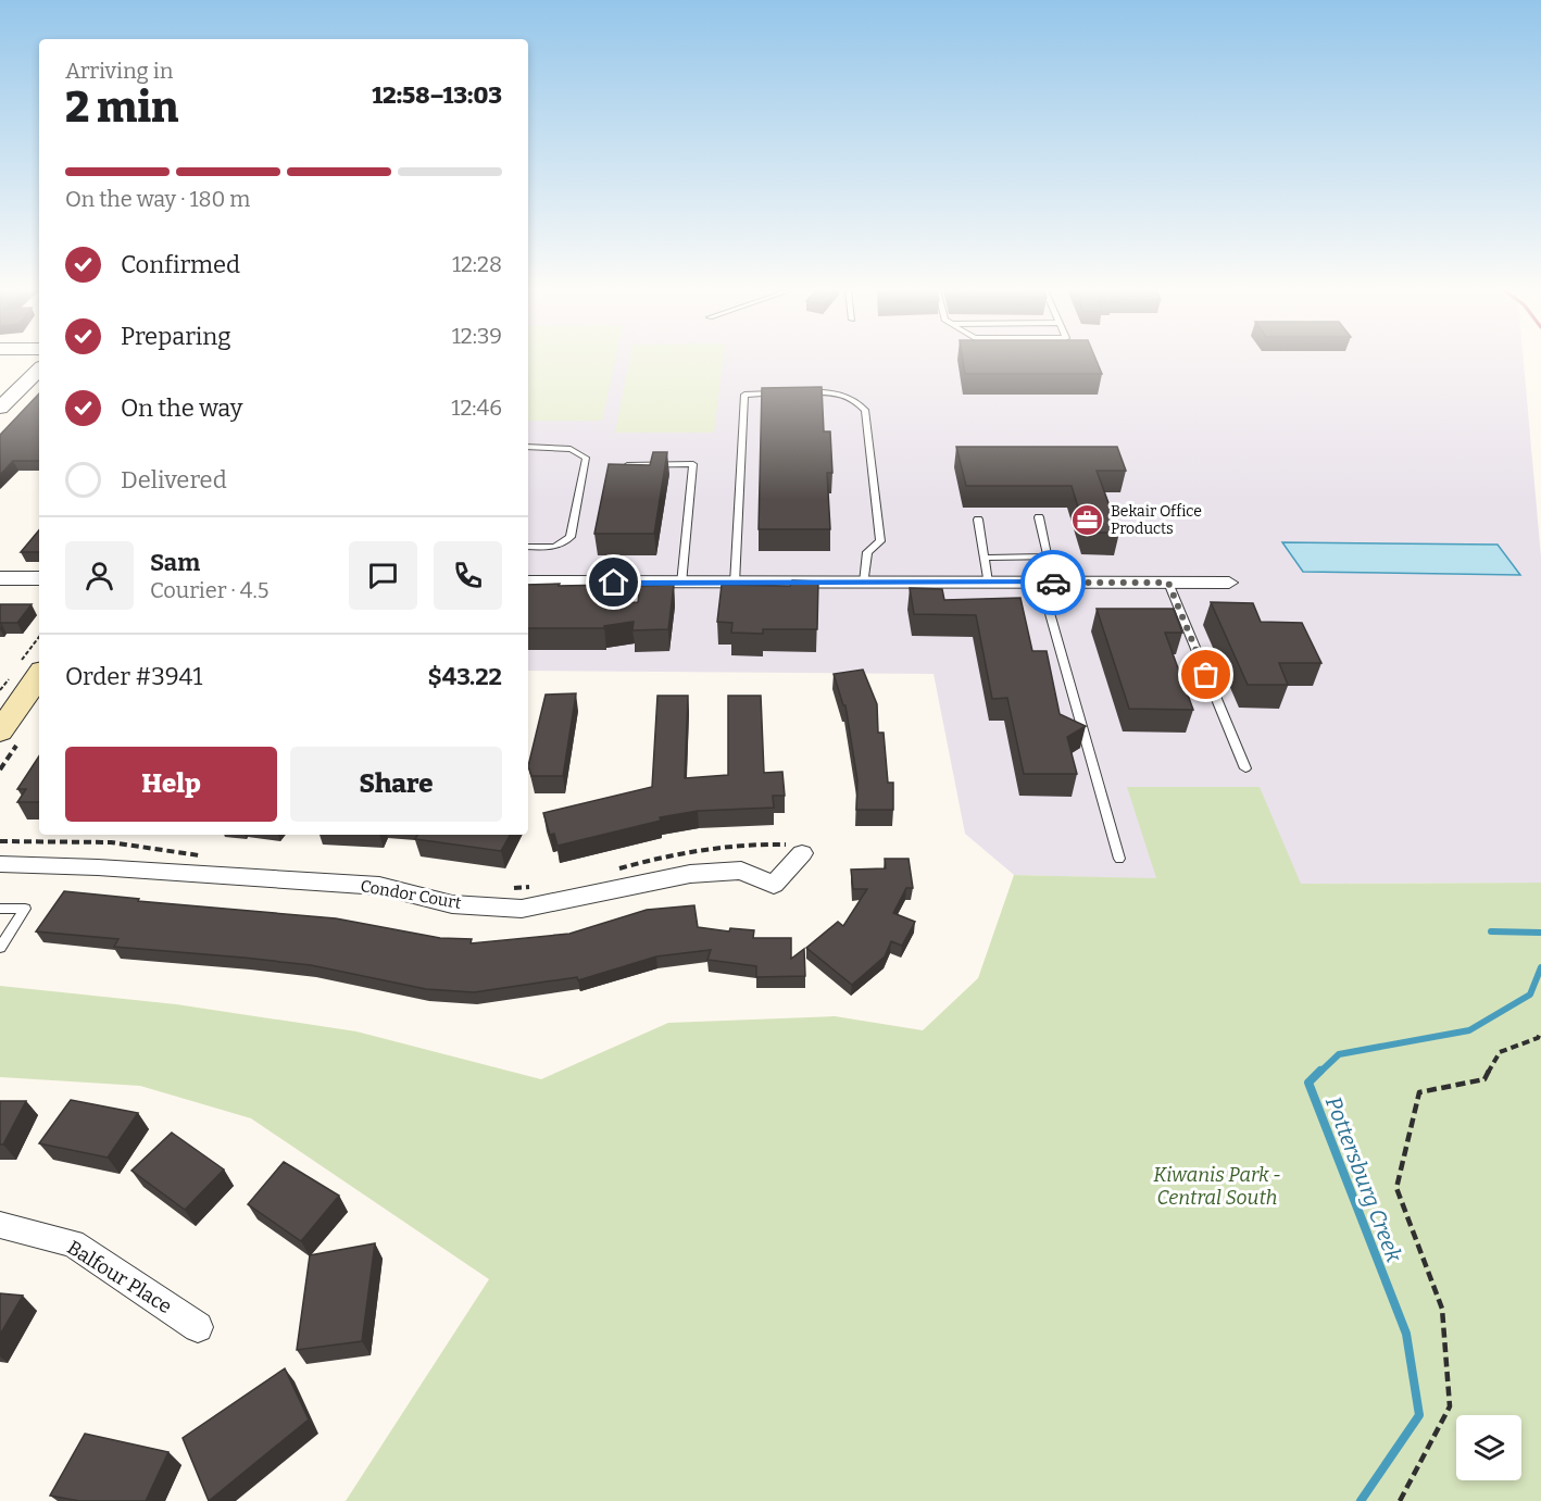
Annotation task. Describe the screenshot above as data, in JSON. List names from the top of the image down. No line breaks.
{"streets":{"street":["Condor Court","Balfour Place"]},"water":["Pottersburg Creek"],"parks":["Kiwanis Park - Central South"],"places":{"office":["Bekair Office Products"]},"page":{"heading":["2 min","Arriving in","12:58–13:03"],"panel":["Sam","Courier · 4.5","Order #3941","$43.22"],"bar":"On the way · 180 m","list":[["Confirmed","12:28"],["Preparing","12:39"],["On the way","12:46"],"Delivered"],"buttons":["Help","Share"]}}
